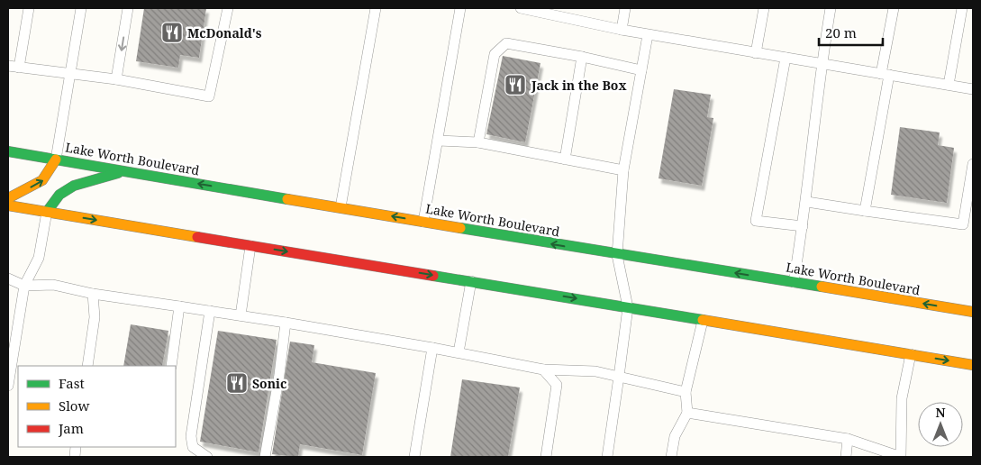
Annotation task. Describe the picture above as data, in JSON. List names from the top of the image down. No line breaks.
{"streets":{"highway":["Lake Worth Boulevard"]},"places":{"restaurant":["McDonald's","Jack in the Box","Sonic"]},"legend":["Fast","Slow","Jam"],"scale_bar":"20 m","north":"top"}
